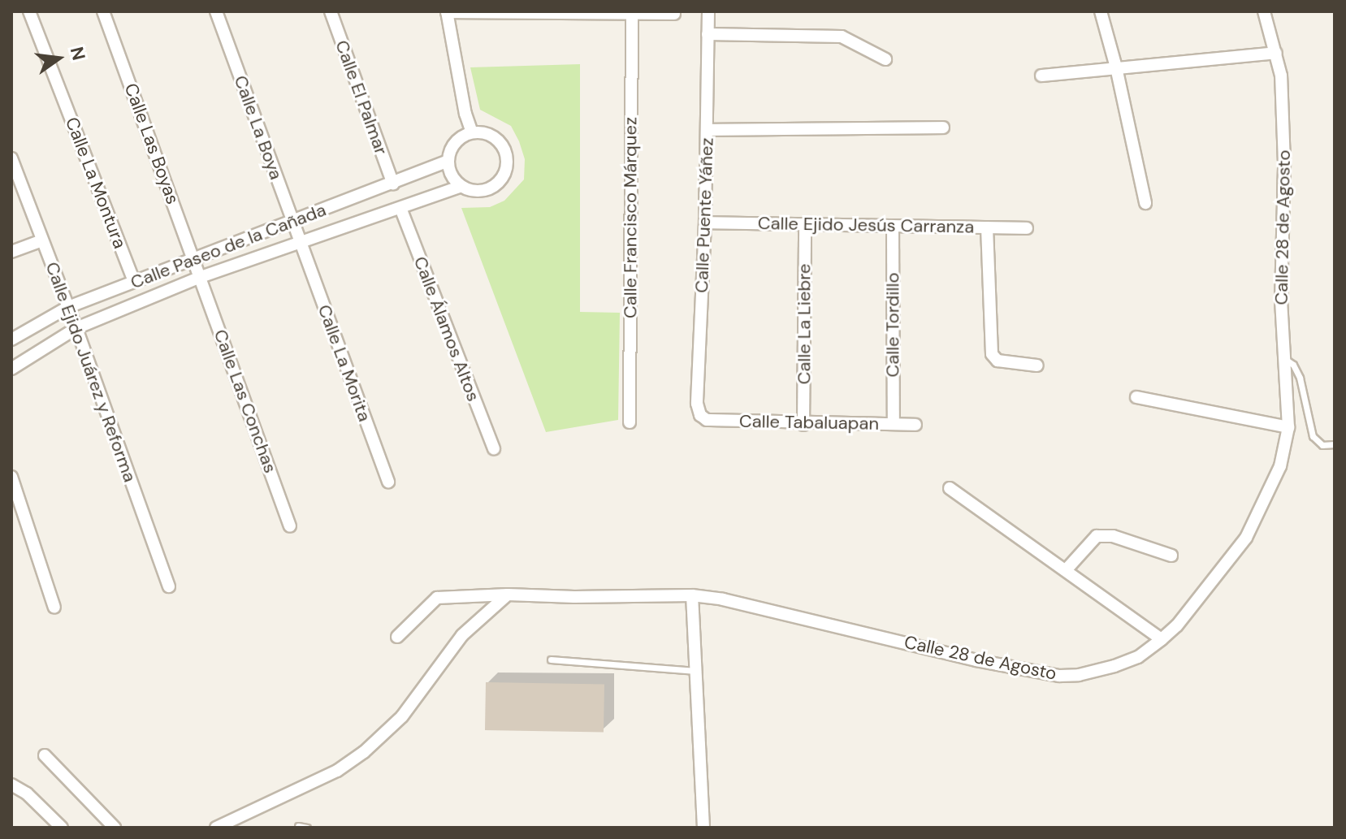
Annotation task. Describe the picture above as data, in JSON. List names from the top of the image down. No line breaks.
{"streets":{"street":["Calle El Palmar","Calle La Boya","Calle Las Boyas","Calle La Montura","Calle Puente Yáñez","Calle Francisco Márquez","Calle Ejido Jesús Carranza","Calle 28 de Agosto","Calle Paseo de la Cañada","Calle La Liebre","Calle Tordillo","Calle Álamos Altos","Calle La Morita","Calle Ejido Juárez y Reforma","Calle Las Conchas","Calle Tabaluapan"]},"crossings":[["Calle El Palmar","Calle Paseo de la Cañada"],["Calle La Boya","Calle Paseo de la Cañada"],["Calle La Boya","Calle La Morita"],["Calle Las Boyas","Calle Paseo de la Cañada"],["Calle Las Boyas","Calle Las Conchas"],["Calle La Montura","Calle Paseo de la Cañada"],["Calle Puente Yáñez","Calle Ejido Jesús Carranza"],["Calle Puente Yáñez","Calle Tabaluapan"],["Calle Ejido Jesús Carranza","Calle La Liebre"],["Calle Ejido Jesús Carranza","Calle Tordillo"],["Calle Paseo de la Cañada","Calle Álamos Altos"],["Calle Paseo de la Cañada","Calle La Morita"],["Calle Paseo de la Cañada","Calle Ejido Juárez y Reforma"],["Calle Paseo de la Cañada","Calle Las Conchas"],["Calle La Liebre","Calle Tabaluapan"],["Calle Tordillo","Calle Tabaluapan"]],"north":"right"}
